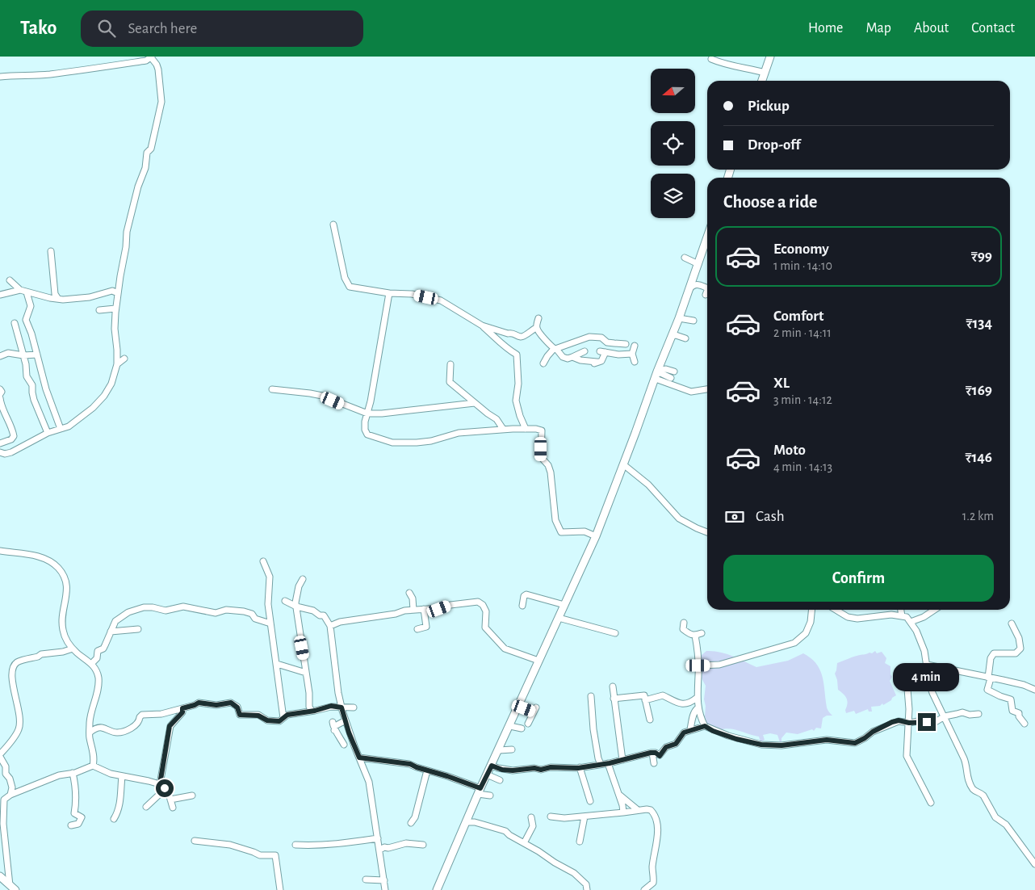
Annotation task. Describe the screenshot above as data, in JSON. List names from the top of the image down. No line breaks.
{"north":"left","page":{"header":"Tako","search":"Search here","nav":["Home","Map","About","Contact"],"banner":["Pickup","Drop-off"],"heading":"Choose a ride","list":[{"name":"Economy","note":"1 min · 14:10","value":"₹99"},{"name":"Comfort","note":"2 min · 14:11","value":"₹134"},{"name":"XL","note":"3 min · 14:12","value":"₹169"},{"name":"Moto","note":"4 min · 14:13","value":"₹146"}],"pay":["Cash","1.2 km"],"buttons":"Confirm","bubble":"4 min"}}
